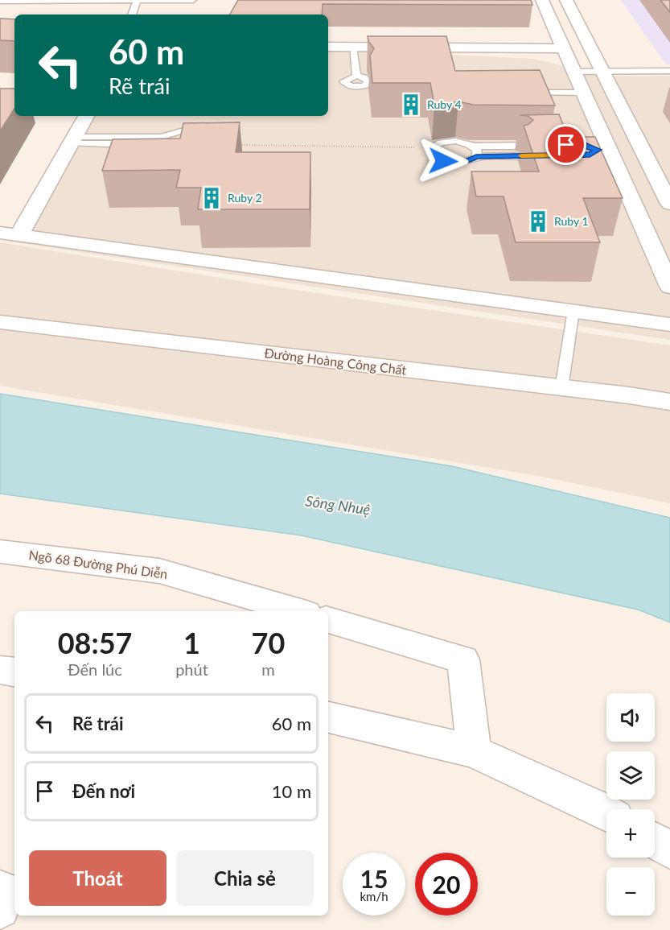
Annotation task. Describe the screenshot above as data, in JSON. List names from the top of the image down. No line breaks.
{"streets":{"street":["Đường Hoàng Công Chất","Ngõ 68 Đường Phú Diễn"]},"water":["Sông Nhuệ"],"places":{"building":["Ruby 4","Ruby 2","Ruby 1"]},"page":{"turn":["60 m","Rẽ trái"],"eta":["08:57","Đến lúc","1","phút","70","m"],"map_buttons":["+","−"],"list":[{"name":"Rẽ trái","value":"60 m"},{"name":"Đến nơi","value":"10 m"}],"buttons":["Thoát","Chia sẻ"],"speed":"15 km/h","limit":"20"}}
